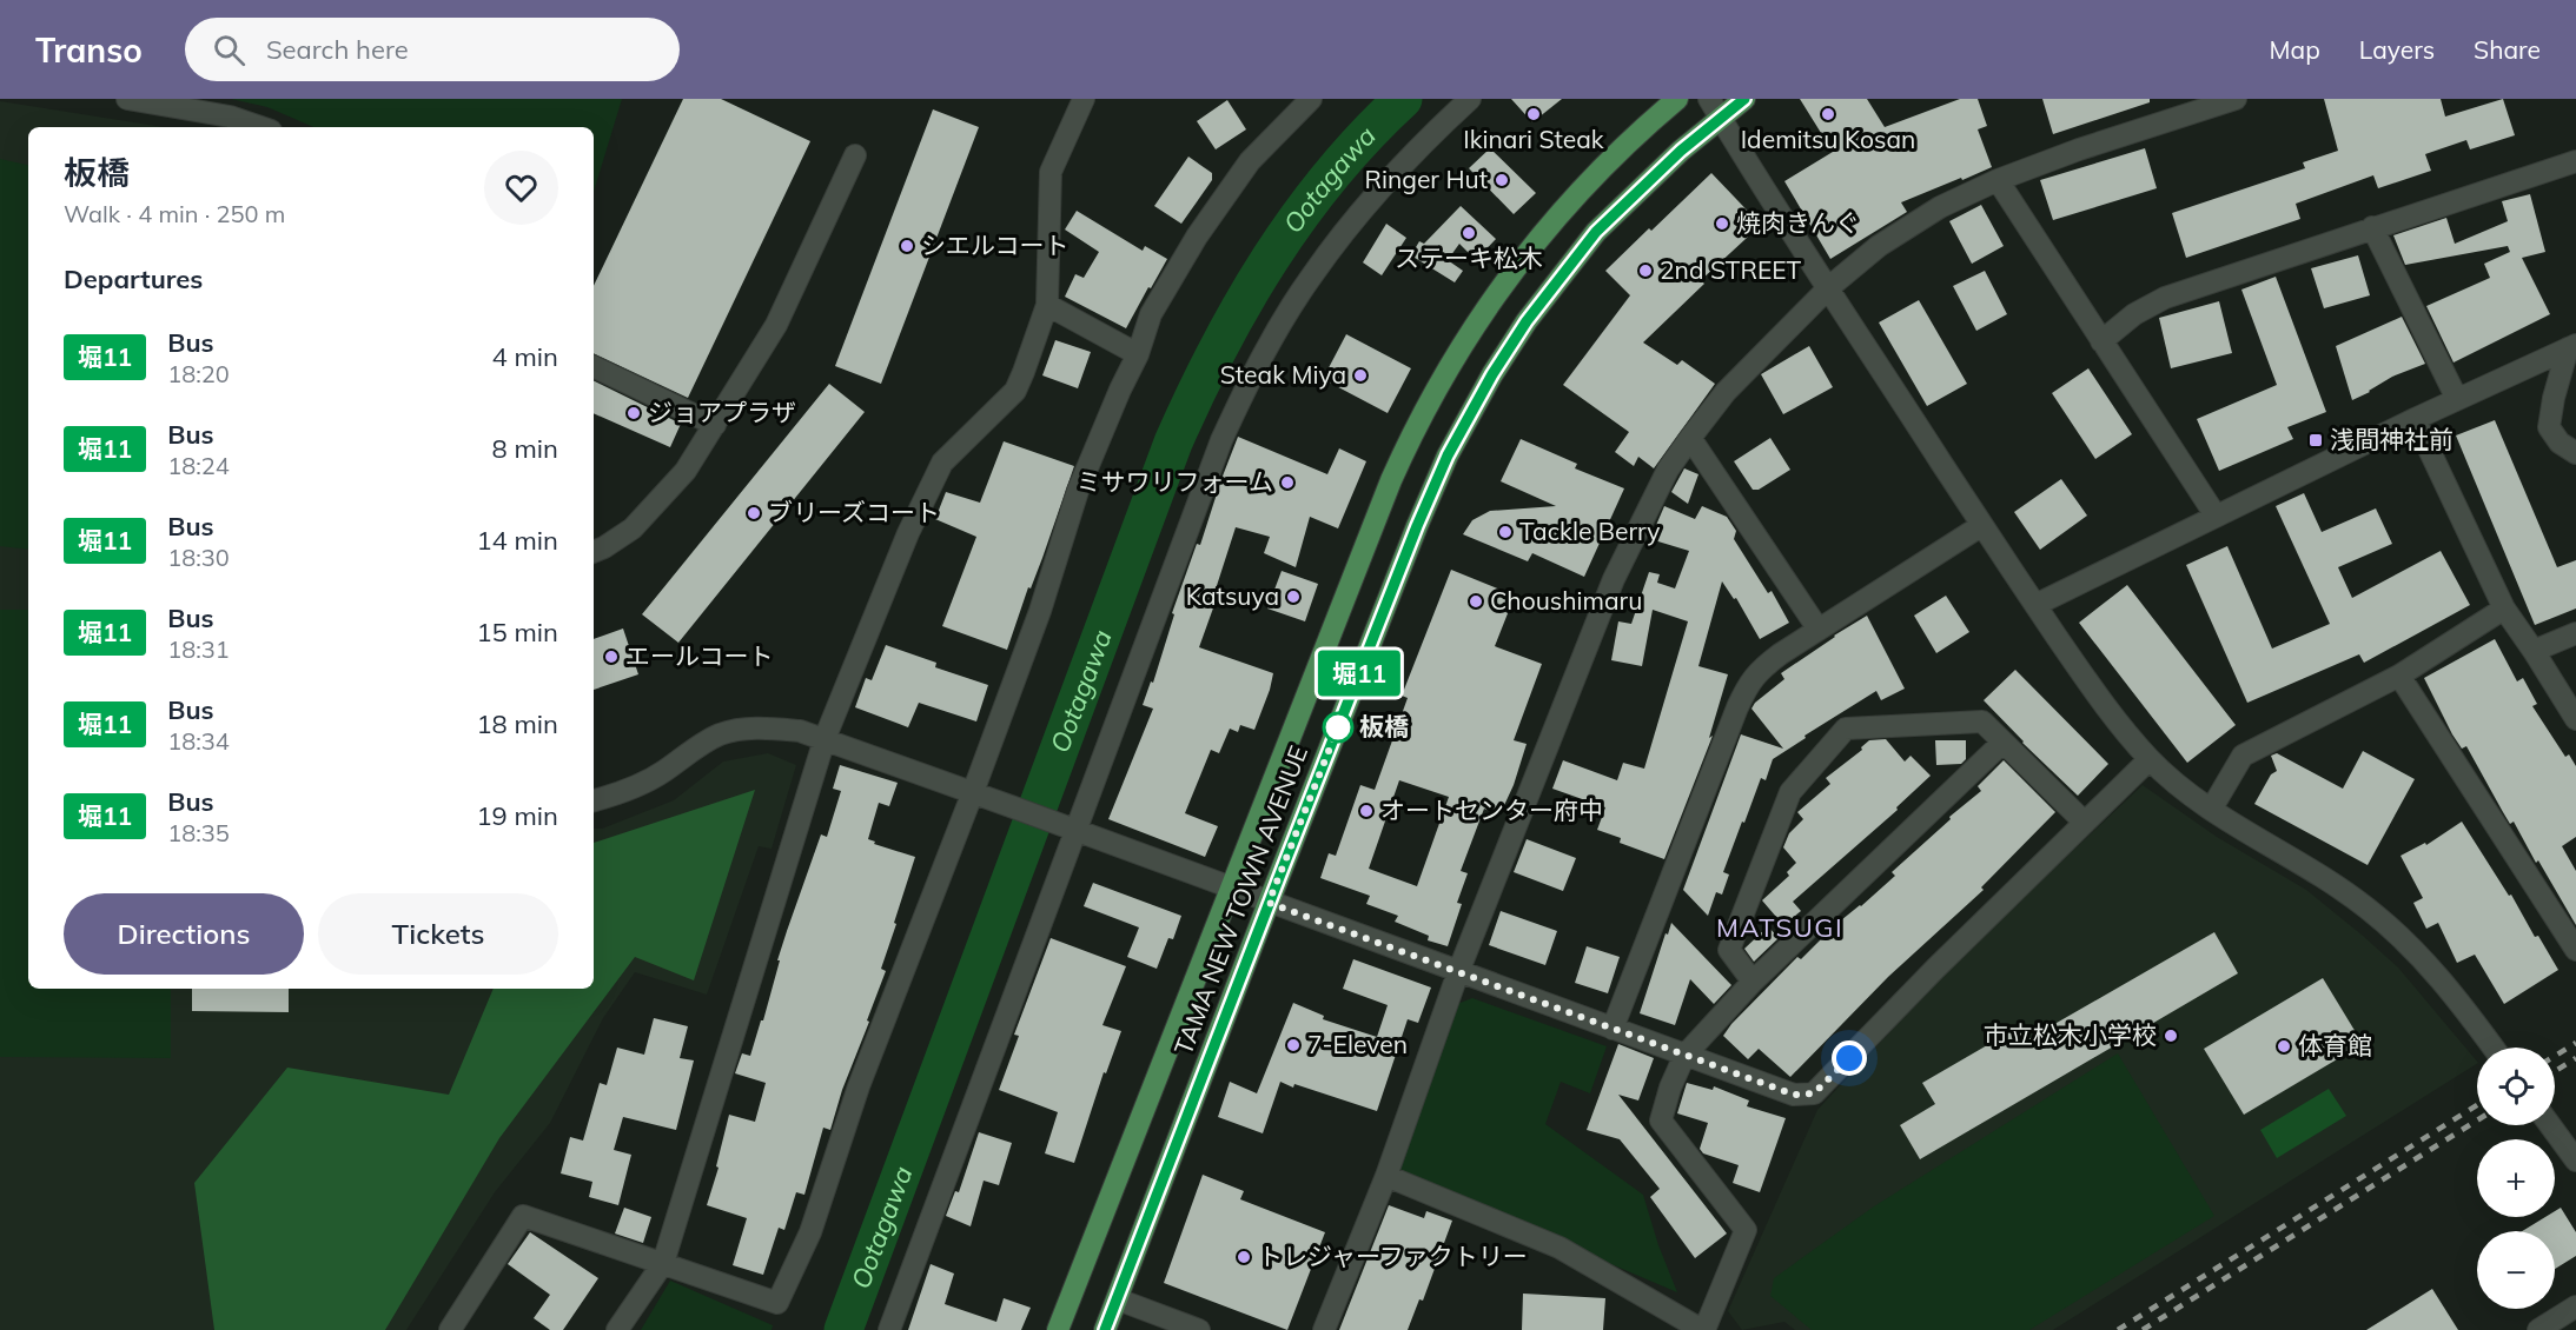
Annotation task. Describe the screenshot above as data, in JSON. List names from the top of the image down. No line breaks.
{"streets":{"main road":["TAMA NEW TOWN AVENUE"]},"districts":["MATSUGI"],"water":["Ootagawa"],"places":{"other":["Ikinari Steak","Idemitsu Kosan","Ringer Hut","焼肉きんぐ","ステーキ松木","シエルコート","2nd STREET","Steak Miya","ジョアプラザ","ミサワリフォーム","ブリーズコート","Tackle Berry","Katsuya","Choushimaru","エールコート","板橋","オートセンター府中","市立松木小学校","7-Eleven","体育館","トレジャーファクトリー"],"transit":["浅間神社前"]},"lines":["bus line 堀11"],"page":{"header":"Transo","search":"Search here","nav":["Map","Layers","Share"],"on_map":"堀11","heading":[["板橋","Walk · 4 min · 250 m"],"Departures"],"list":[{"mark":"堀11","name":"Bus","note":"18:20","value":"4 min"},{"mark":"堀11","name":"Bus","note":"18:24","value":"8 min"},{"mark":"堀11","name":"Bus","note":"18:30","value":"14 min"},{"mark":"堀11","name":"Bus","note":"18:31","value":"15 min"},{"mark":"堀11","name":"Bus","note":"18:34","value":"18 min"},{"mark":"堀11","name":"Bus","note":"18:35","value":"19 min"}],"buttons":["Directions","Tickets"],"map_buttons":["+","−"]}}
